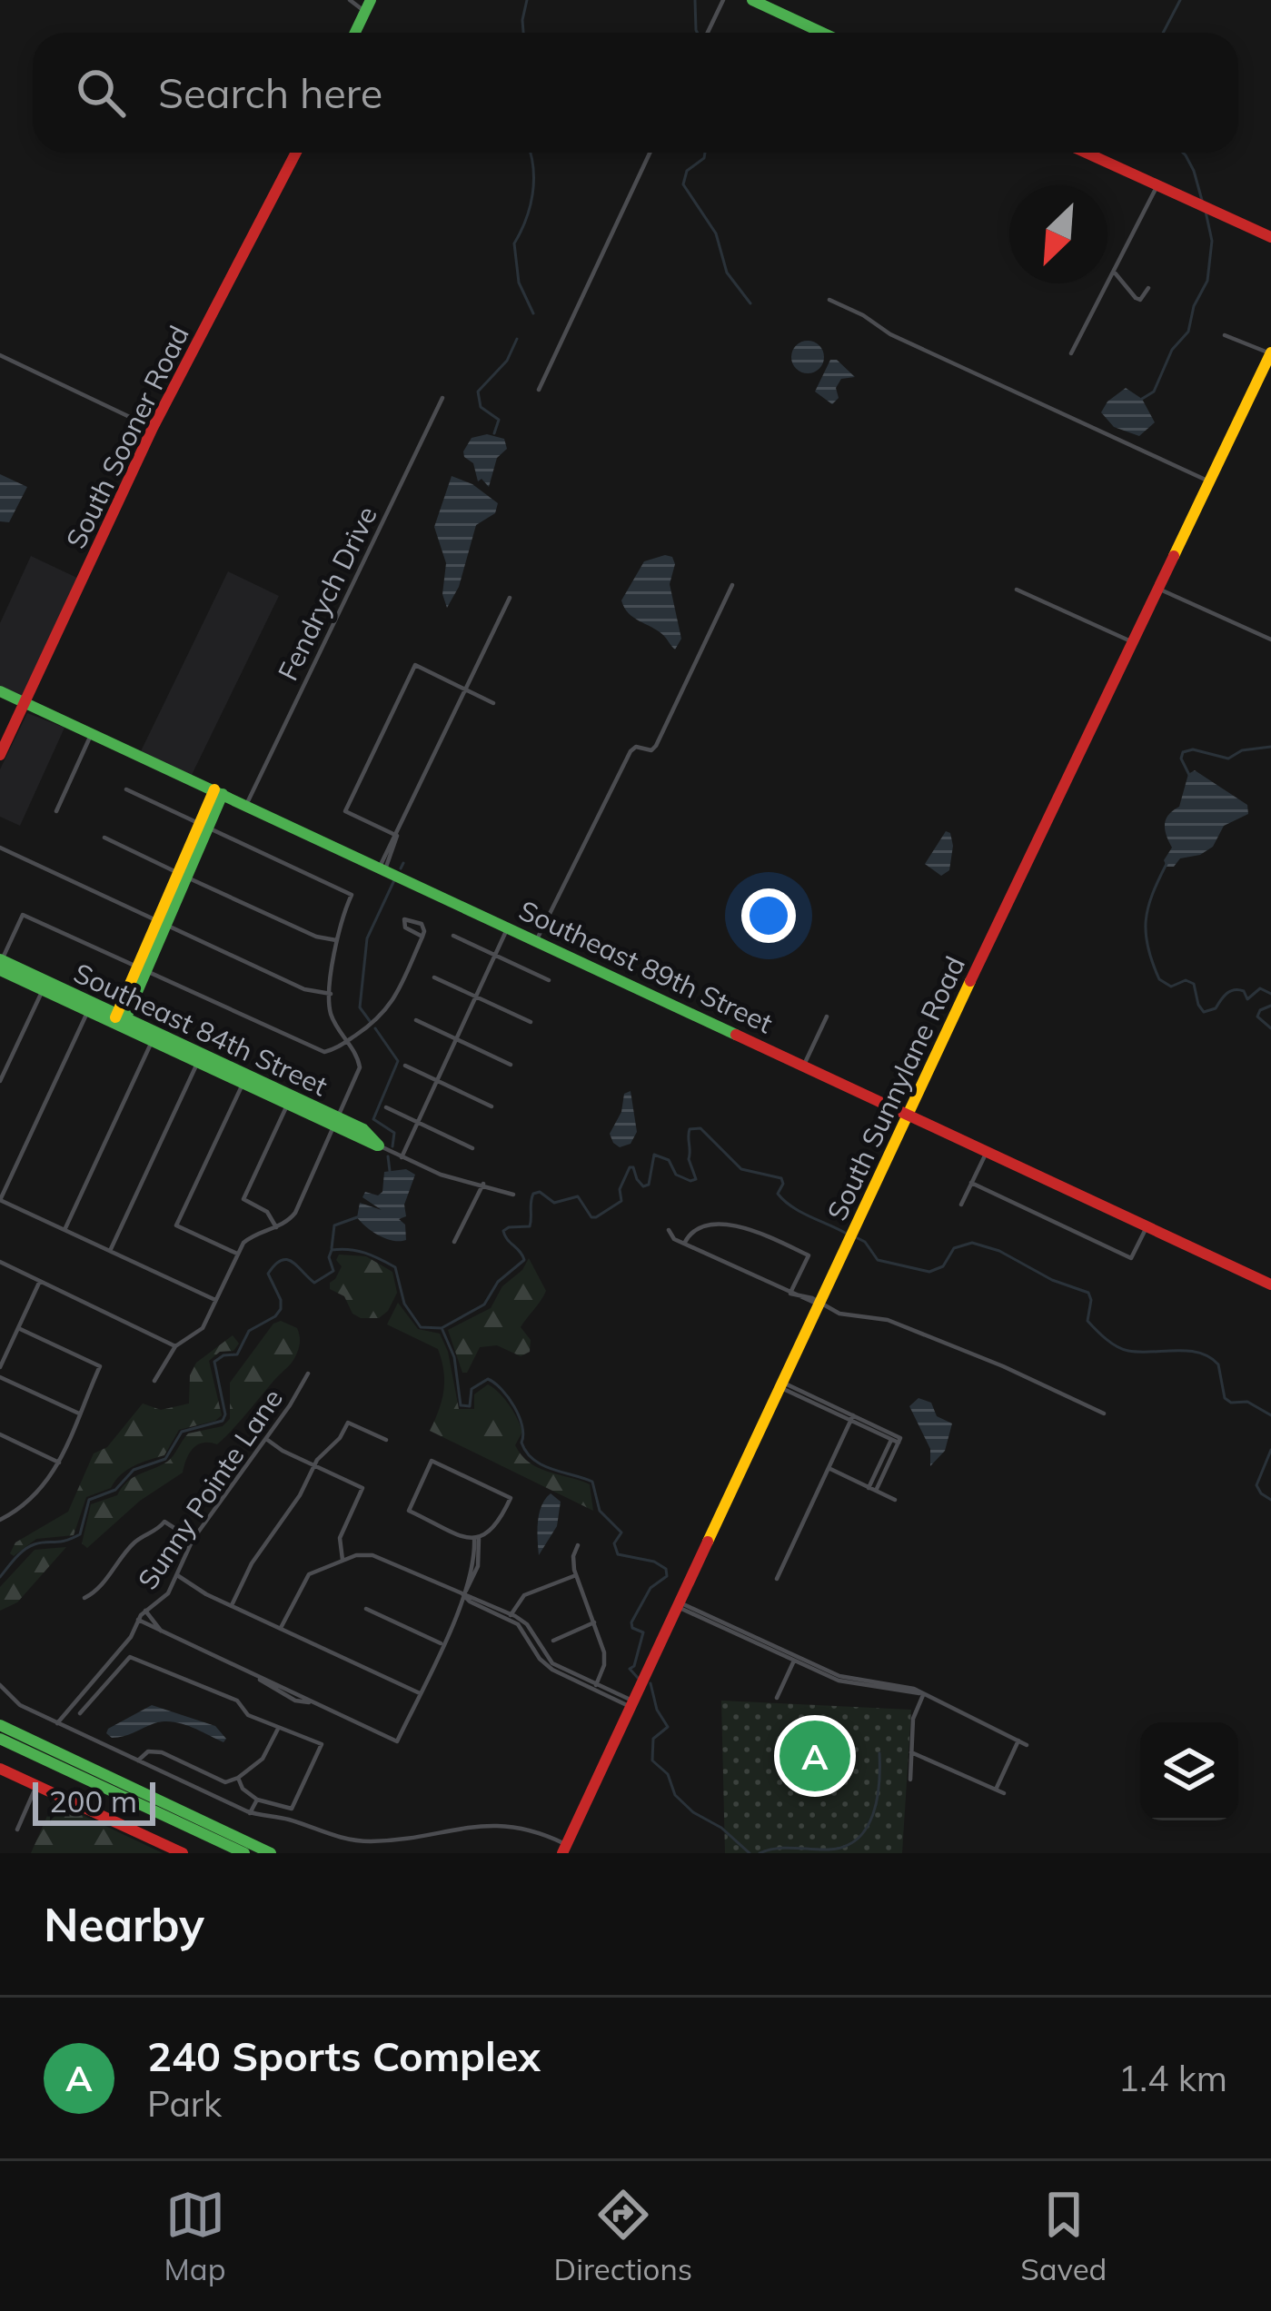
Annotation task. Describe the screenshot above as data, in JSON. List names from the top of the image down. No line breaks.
{"streets":{"main road":["South Sooner Road","Southeast 89th Street","Southeast 84th Street","South Sunnylane Road"],"street":["Fendrych Drive","Sunny Pointe Lane"]},"crossings":[["South Sooner Road","Southeast 89th Street"],["Fendrych Drive","Southeast 89th Street"],["Southeast 89th Street","South Sunnylane Road"]],"scale_bar":"200 m","north":"bottom left","page":{"search":"Search here","pins":"A","scale":"200 m","heading":"Nearby","list":[{"mark":"A","name":"240 Sports Complex","note":"Park","value":"1.4 km"}],"nav":["Map","Directions","Saved"]}}
